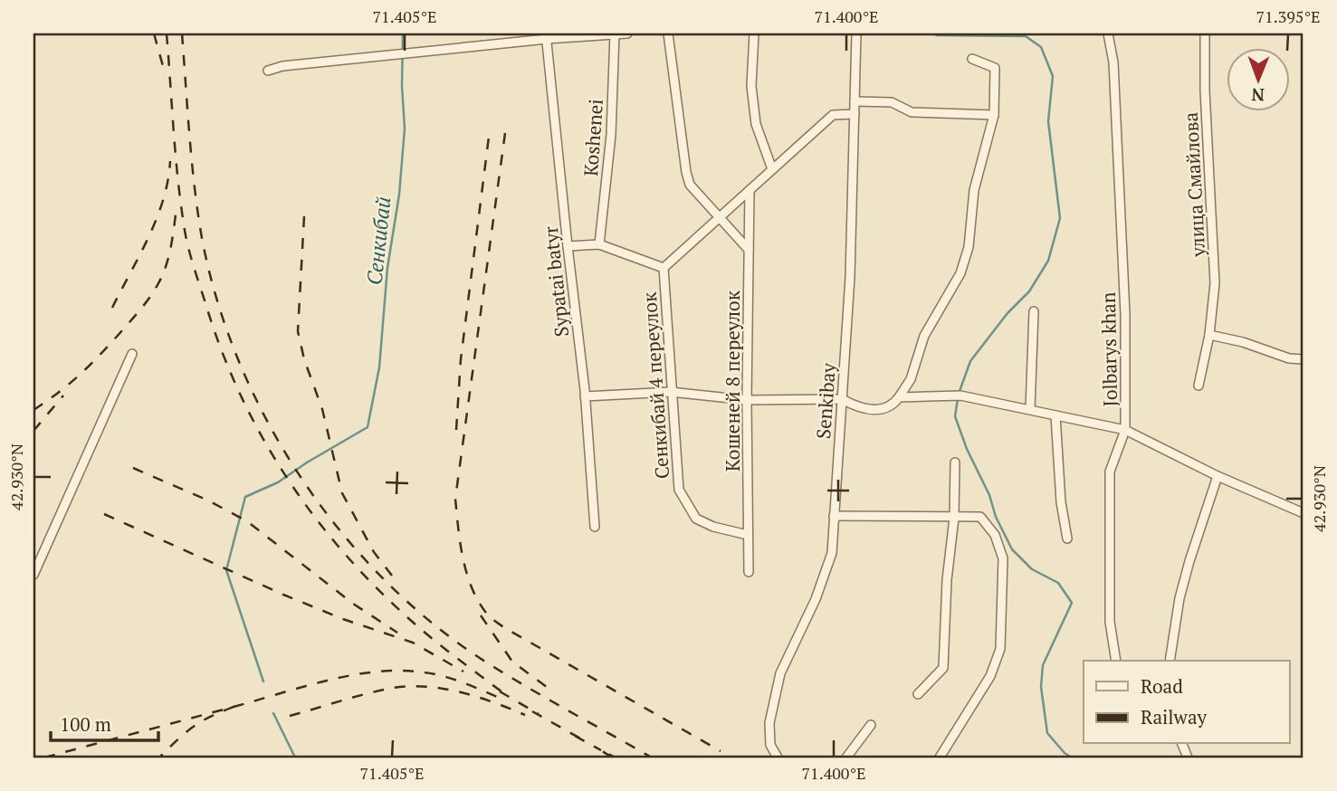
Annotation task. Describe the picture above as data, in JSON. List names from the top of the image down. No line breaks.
{"streets":{"street":["Koshenei","улица Смайлова","Sypatai batyr","Jolbarys khan","Кошеней 8 переулок","Сенкибай 4 переулок","Senkibay"]},"crossings":[["Koshenei","Сенкибай 4 переулок"],["Sypatai batyr","Сенкибай 4 переулок"],["Кошеней 8 переулок","Сенкибай 4 переулок"],["Сенкибай 4 переулок","Senkibay"]],"water":["Сенкибай"],"legend":["Road","Railway"],"scale_bar":"100 m","north":"bottom","coordinates":["71.405°E","71.400°E","71.395°E","42.930°N"]}
